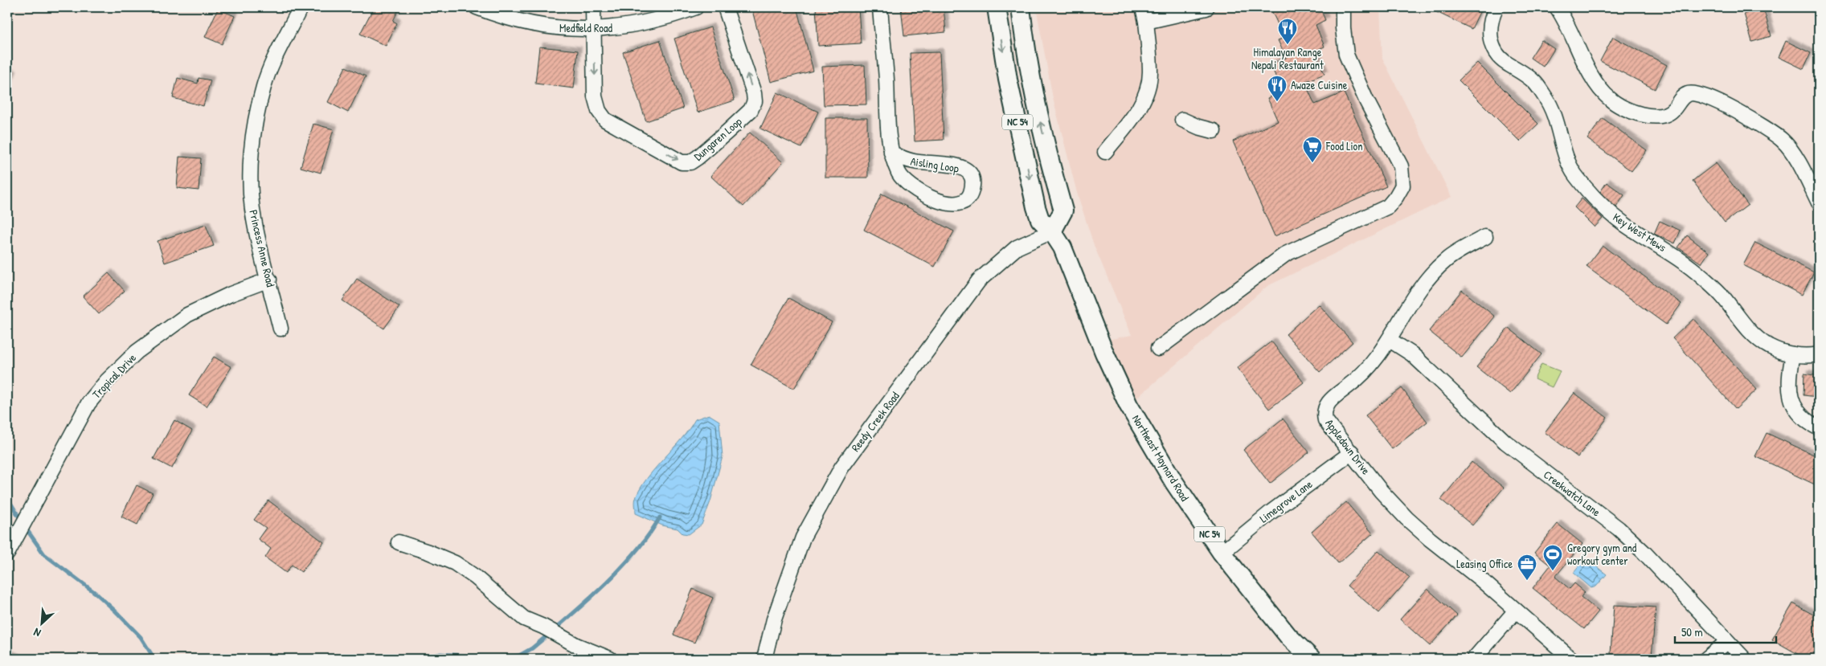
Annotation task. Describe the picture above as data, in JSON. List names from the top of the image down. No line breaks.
{"streets":{"main road":["NC 54","Northeast Maynard Road"],"street":["Medfield Road","Dungaren Loop","Aisling Loop","Key West Mews","Princess Anne Road","Tropical Drive","Reedy Creek Road","Appledown Drive","Creekwatch Lane","Limegrove Lane"]},"crossings":[["Medfield Road","Dungaren Loop"],["NC 54","Reedy Creek Road"],["NC 54","Northeast Maynard Road"],["Princess Anne Road","Tropical Drive"],["Reedy Creek Road","Northeast Maynard Road"],["Appledown Drive","Creekwatch Lane"],["Appledown Drive","Limegrove Lane"],["Northeast Maynard Road","Limegrove Lane"]],"places":{"restaurant":["Himalayan Range Nepali Restaurant","Awaze Cuisine"],"supermarket":["Food Lion"],"sports":["Gregory gym and workout center"],"office":["Leasing Office"]},"scale_bar":"50 m","north":"bottom left"}
